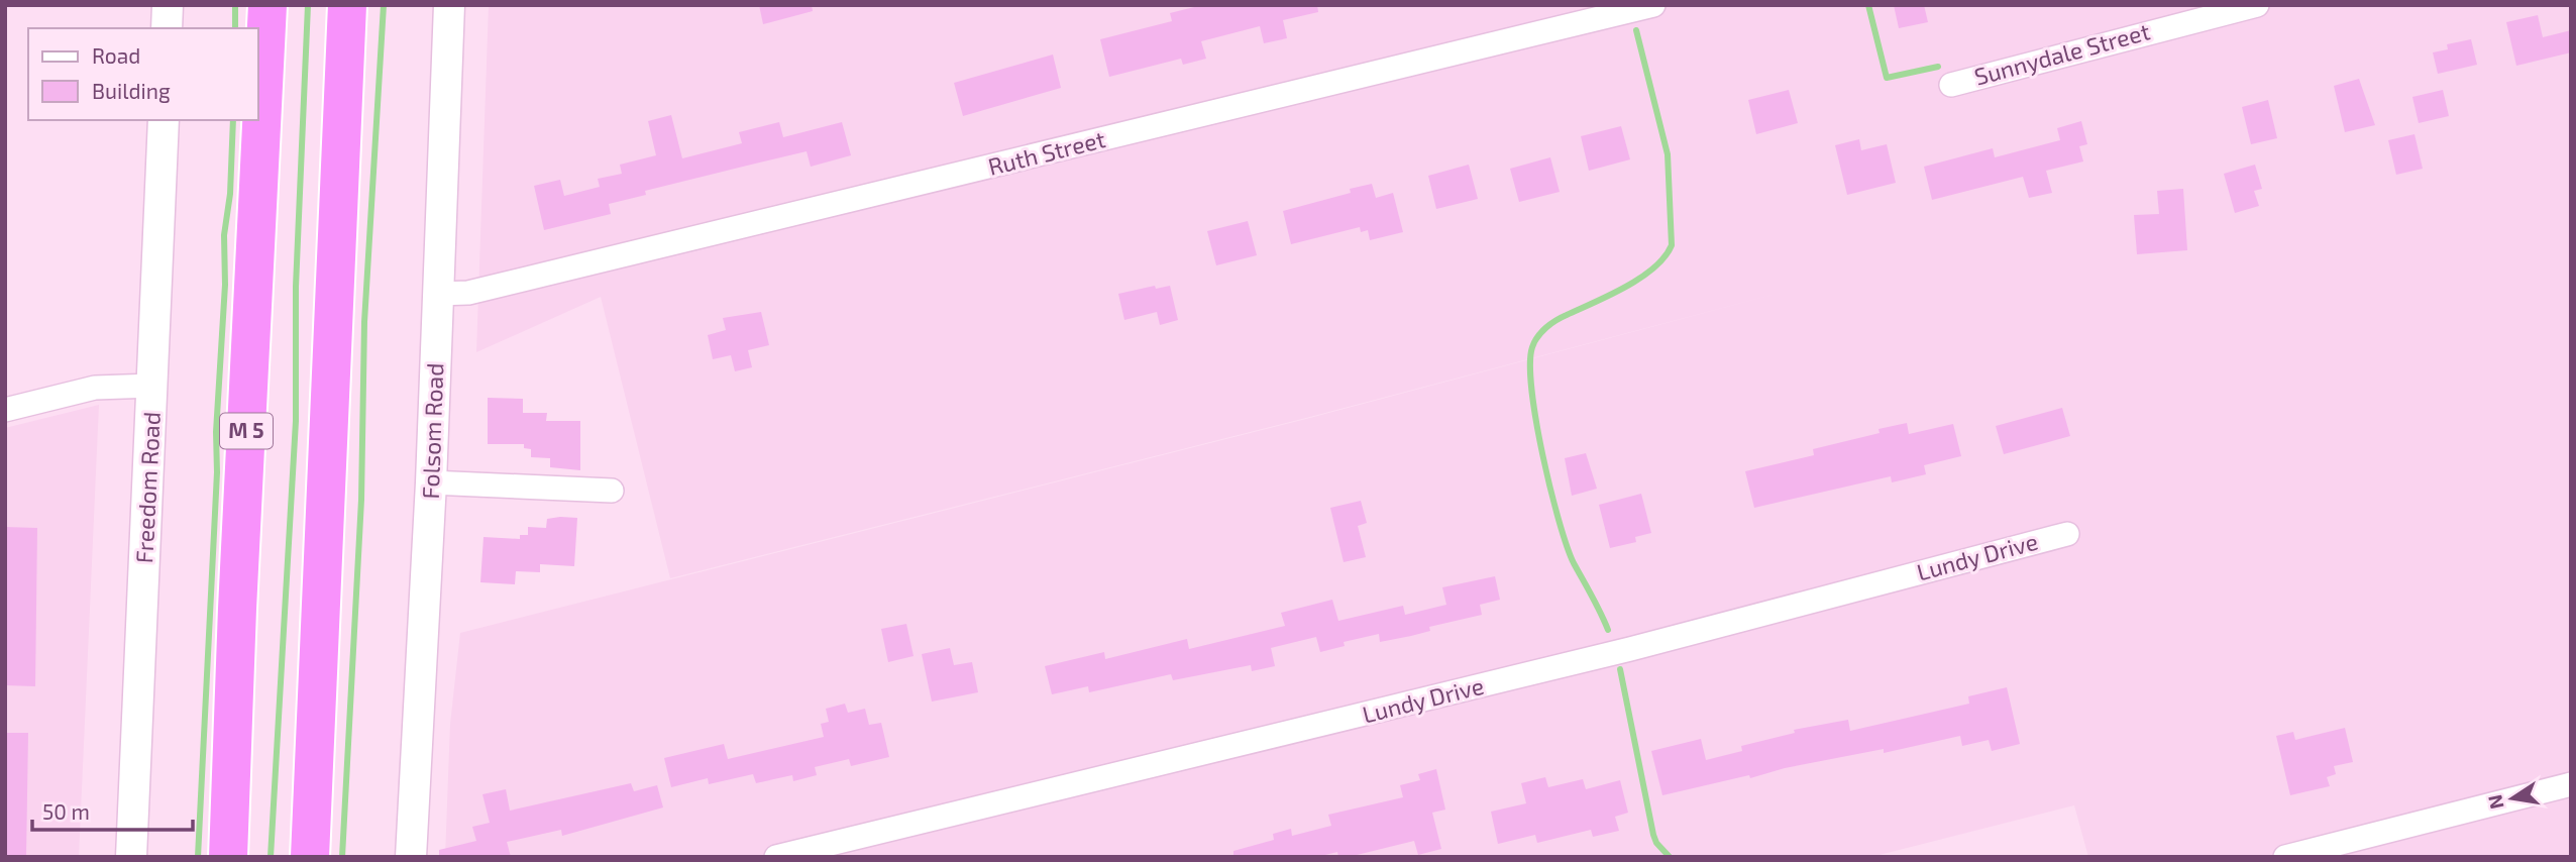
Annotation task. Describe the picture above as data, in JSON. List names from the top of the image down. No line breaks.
{"streets":{"highway":["M 5"],"street":["Sunnydale Street","Ruth Street","Folsom Road","Freedom Road","Lundy Drive"]},"crossings":[["Ruth Street","Folsom Road"]],"legend":["Road","Building"],"scale_bar":"50 m","north":"left"}
